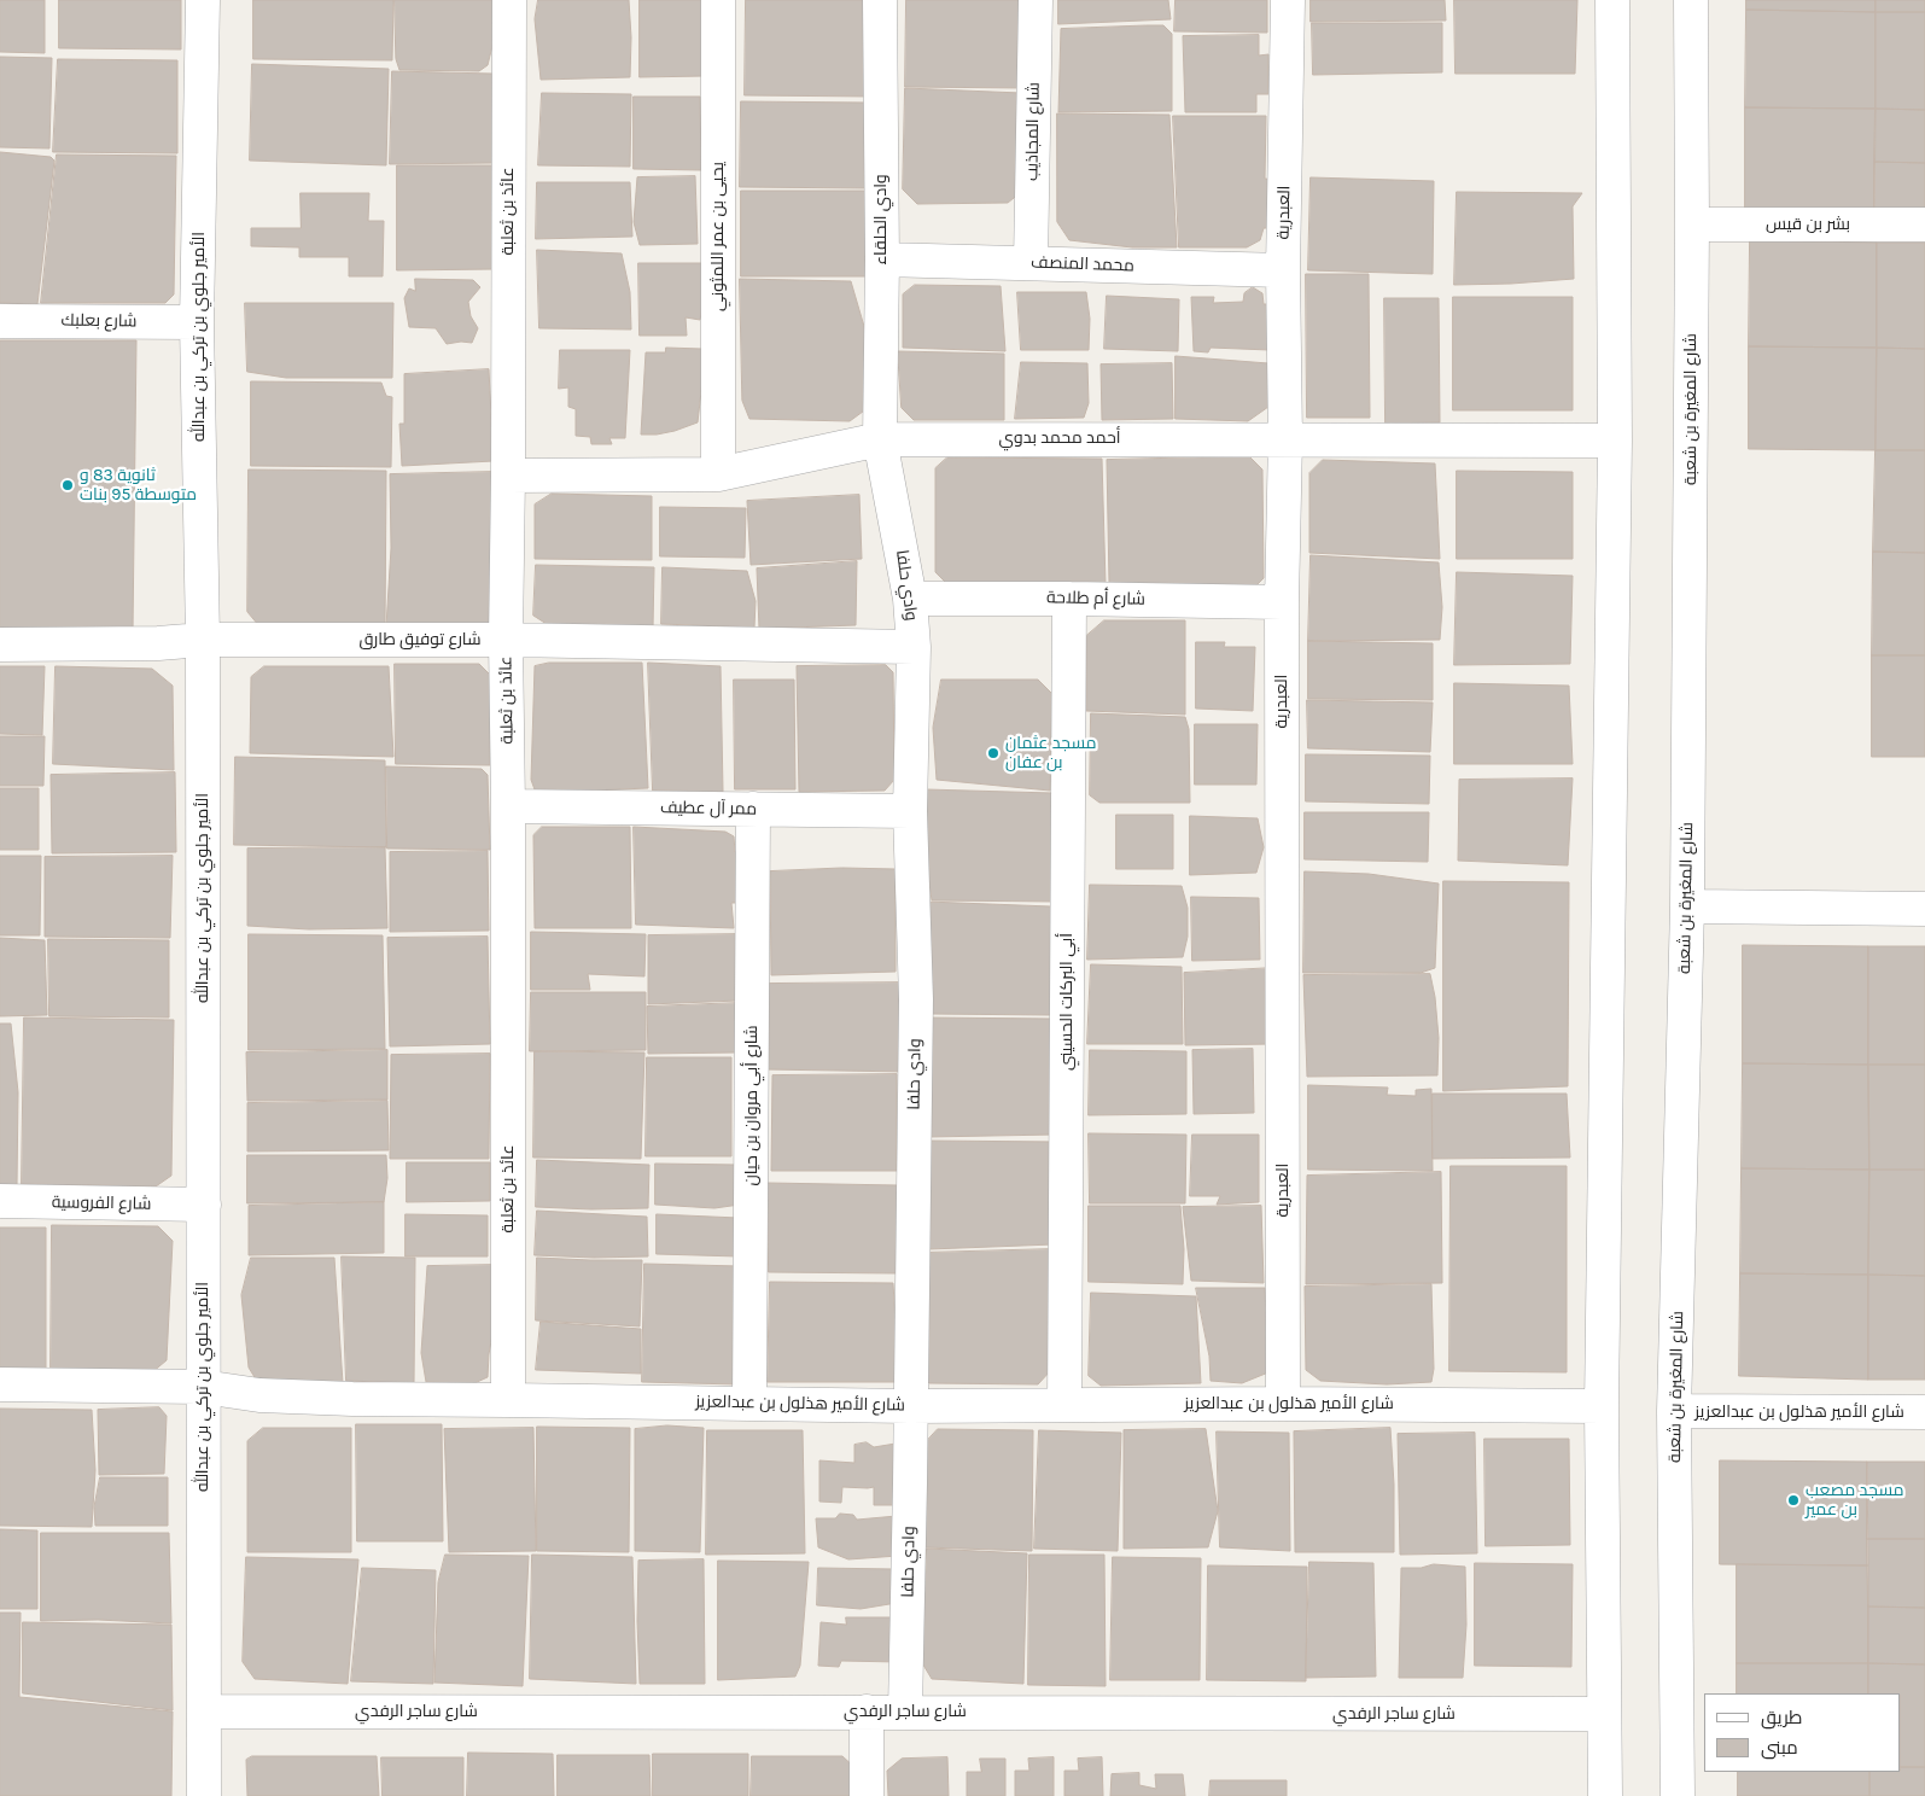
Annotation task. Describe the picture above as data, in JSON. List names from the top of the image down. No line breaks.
{"streets":{"street":["شارع المجاذيب","عائذ بن ثعلبة","العبدرية","وادي الحلقاء","بشر بن قيس","يحيى بن عمر اللمثوني","محمد المنصف","شارع بعلبك","الأمير جلوي بن تركي بن عبدالله","شارع المغيرة بن شعبة","أحمد محمد بدوي","وادي حلفا","شارع أم طلاحة","شارع توفيق طارق","ممر آل عطيف","أبي البركات الحسيني","شارع أبي مروان بن حيان","شارع الفروسية","شارع الأمير هذلول بن عبدالعزيز","شارع ساجر الرفدي"]},"crossings":[["شارع المجاذيب","محمد المنصف"],["عائذ بن ثعلبة","أحمد محمد بدوي"],["عائذ بن ثعلبة","شارع توفيق طارق"],["عائذ بن ثعلبة","ممر آل عطيف"],["عائذ بن ثعلبة","شارع الأمير هذلول بن عبدالعزيز"],["العبدرية","محمد المنصف"],["العبدرية","أحمد محمد بدوي"],["العبدرية","شارع أم طلاحة"],["العبدرية","شارع الأمير هذلول بن عبدالعزيز"],["وادي الحلقاء","محمد المنصف"],["وادي الحلقاء","أحمد محمد بدوي"],["وادي الحلقاء","وادي حلفا"],["بشر بن قيس","شارع المغيرة بن شعبة"],["يحيى بن عمر اللمثوني","أحمد محمد بدوي"],["شارع بعلبك","الأمير جلوي بن تركي بن عبدالله"],["الأمير جلوي بن تركي بن عبدالله","شارع توفيق طارق"],["الأمير جلوي بن تركي بن عبدالله","شارع الفروسية"],["الأمير جلوي بن تركي بن عبدالله","شارع الأمير هذلول بن عبدالعزيز"],["الأمير جلوي بن تركي بن عبدالله","شارع ساجر الرفدي"],["شارع المغيرة بن شعبة","شارع الأمير هذلول بن عبدالعزيز"],["أحمد محمد بدوي","وادي حلفا"],["وادي حلفا","شارع أم طلاحة"],["وادي حلفا","شارع توفيق طارق"],["وادي حلفا","ممر آل عطيف"],["وادي حلفا","شارع الأمير هذلول بن عبدالعزيز"],["وادي حلفا","شارع ساجر الرفدي"],["شارع أم طلاحة","أبي البركات الحسيني"],["ممر آل عطيف","شارع أبي مروان بن حيان"],["أبي البركات الحسيني","شارع الأمير هذلول بن عبدالعزيز"],["شارع أبي مروان بن حيان","شارع الأمير هذلول بن عبدالعزيز"]],"places":["ثانوية 83 و متوسطة 95 بنات","مسجد عثمان بن عفان","مسجد مصعب بن عمير"],"legend":["طريق","مبنى"]}
